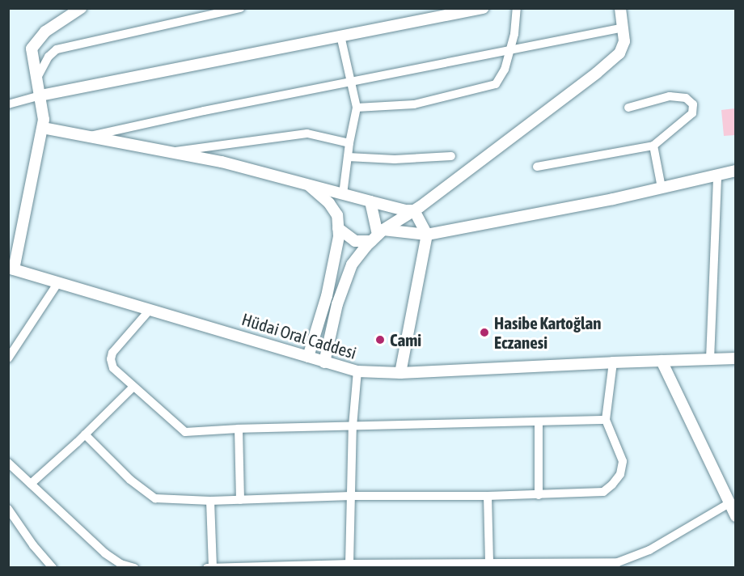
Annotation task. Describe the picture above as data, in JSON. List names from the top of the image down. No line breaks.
{"streets":{"street":["Hüdai Oral Caddesi"]},"places":["Hasibe Kartoğlan Eczanesi","Cami"]}
